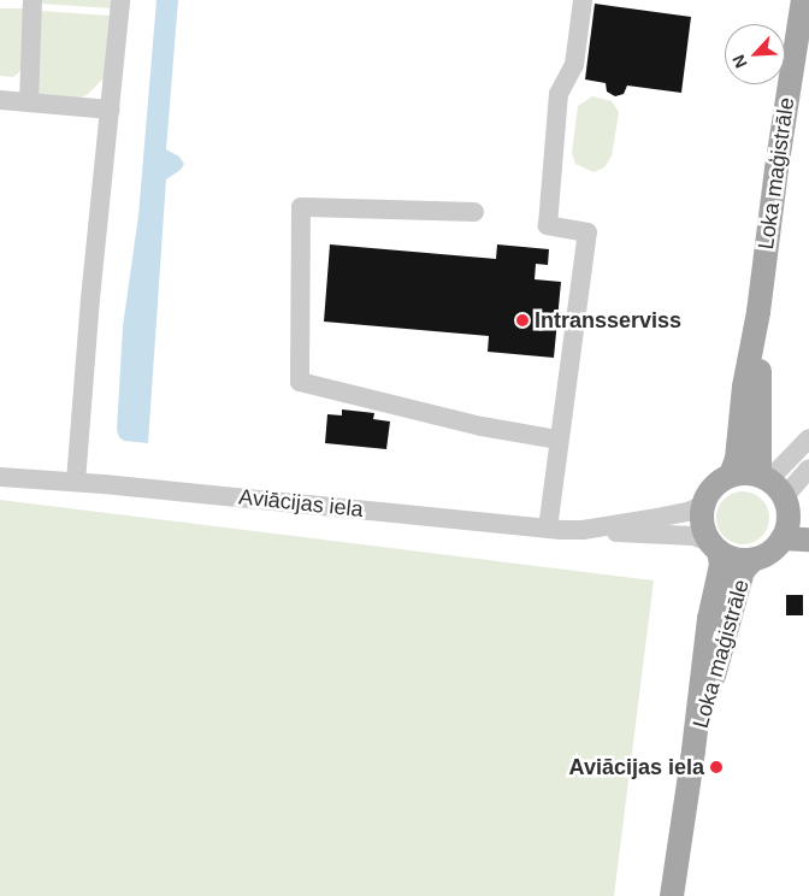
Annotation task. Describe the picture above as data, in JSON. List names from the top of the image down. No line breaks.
{"streets":{"main road":["Loka maģistrāle"],"street":["Aviācijas iela"]},"crossings":[["Loka maģistrāle","Aviācijas iela"]],"places":["Intransserviss","Aviācijas iela"],"north":"bottom left"}
